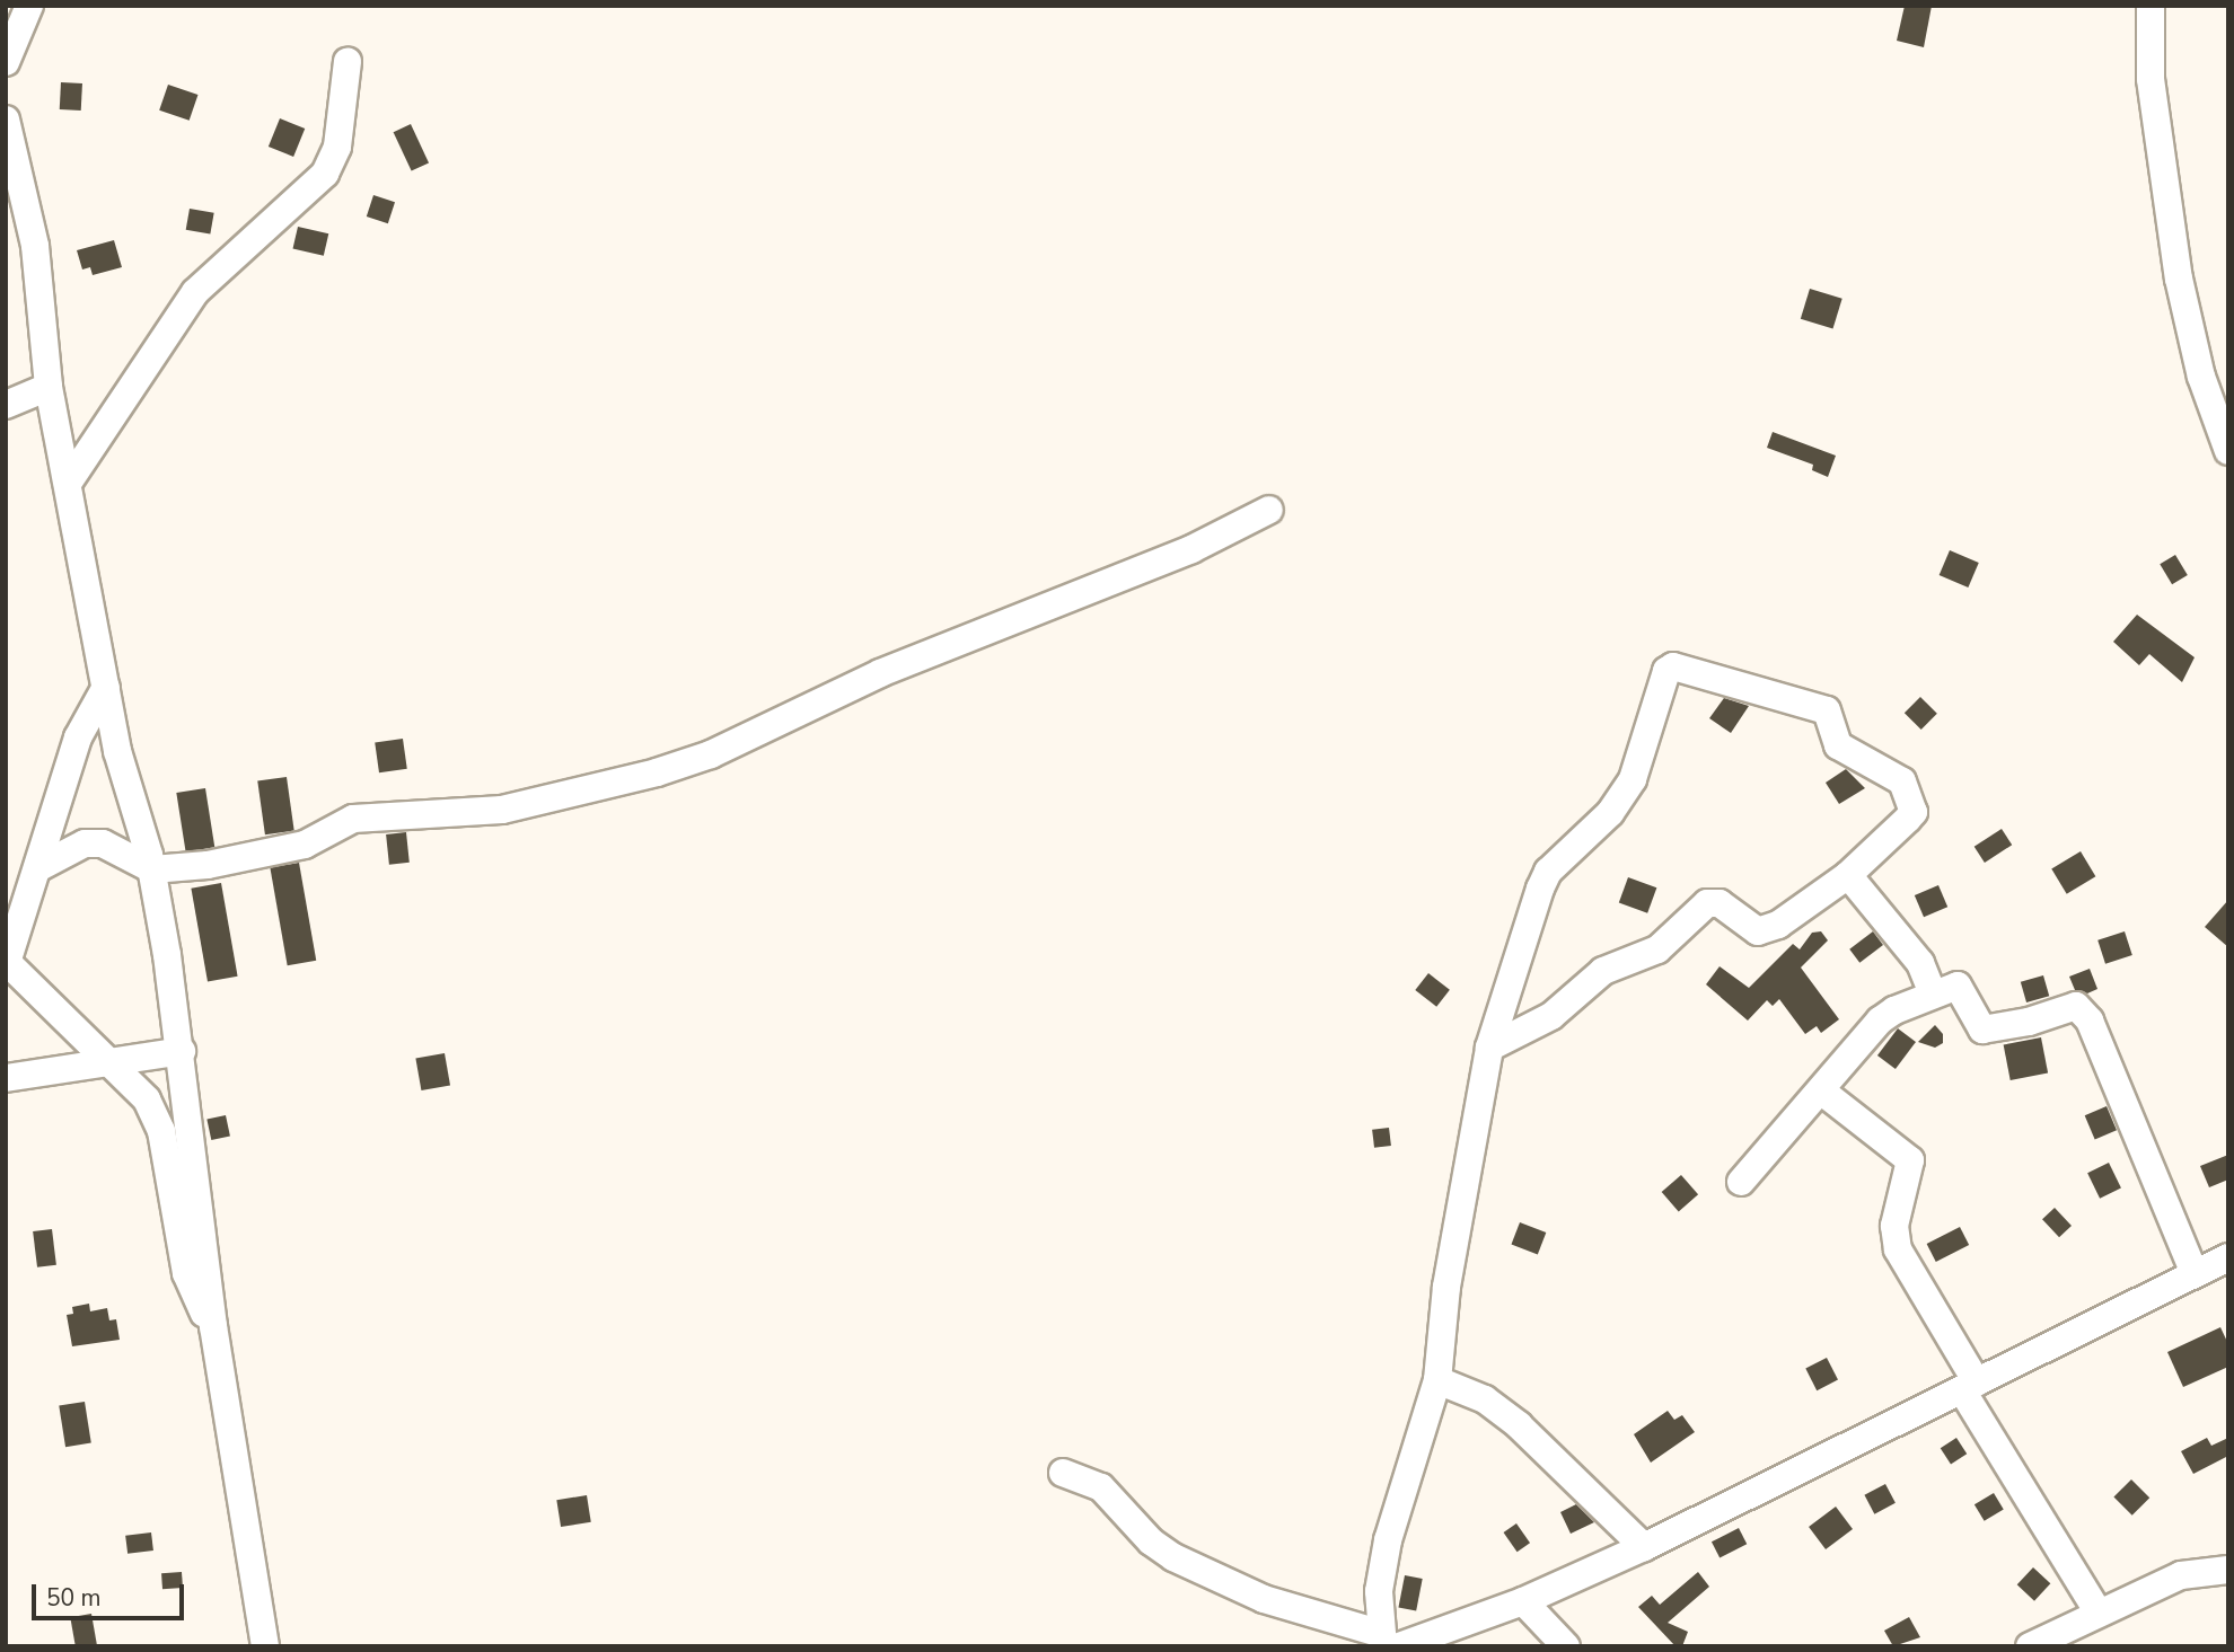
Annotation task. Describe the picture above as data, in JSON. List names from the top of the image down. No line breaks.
{"scale_bar":"50 m"}
